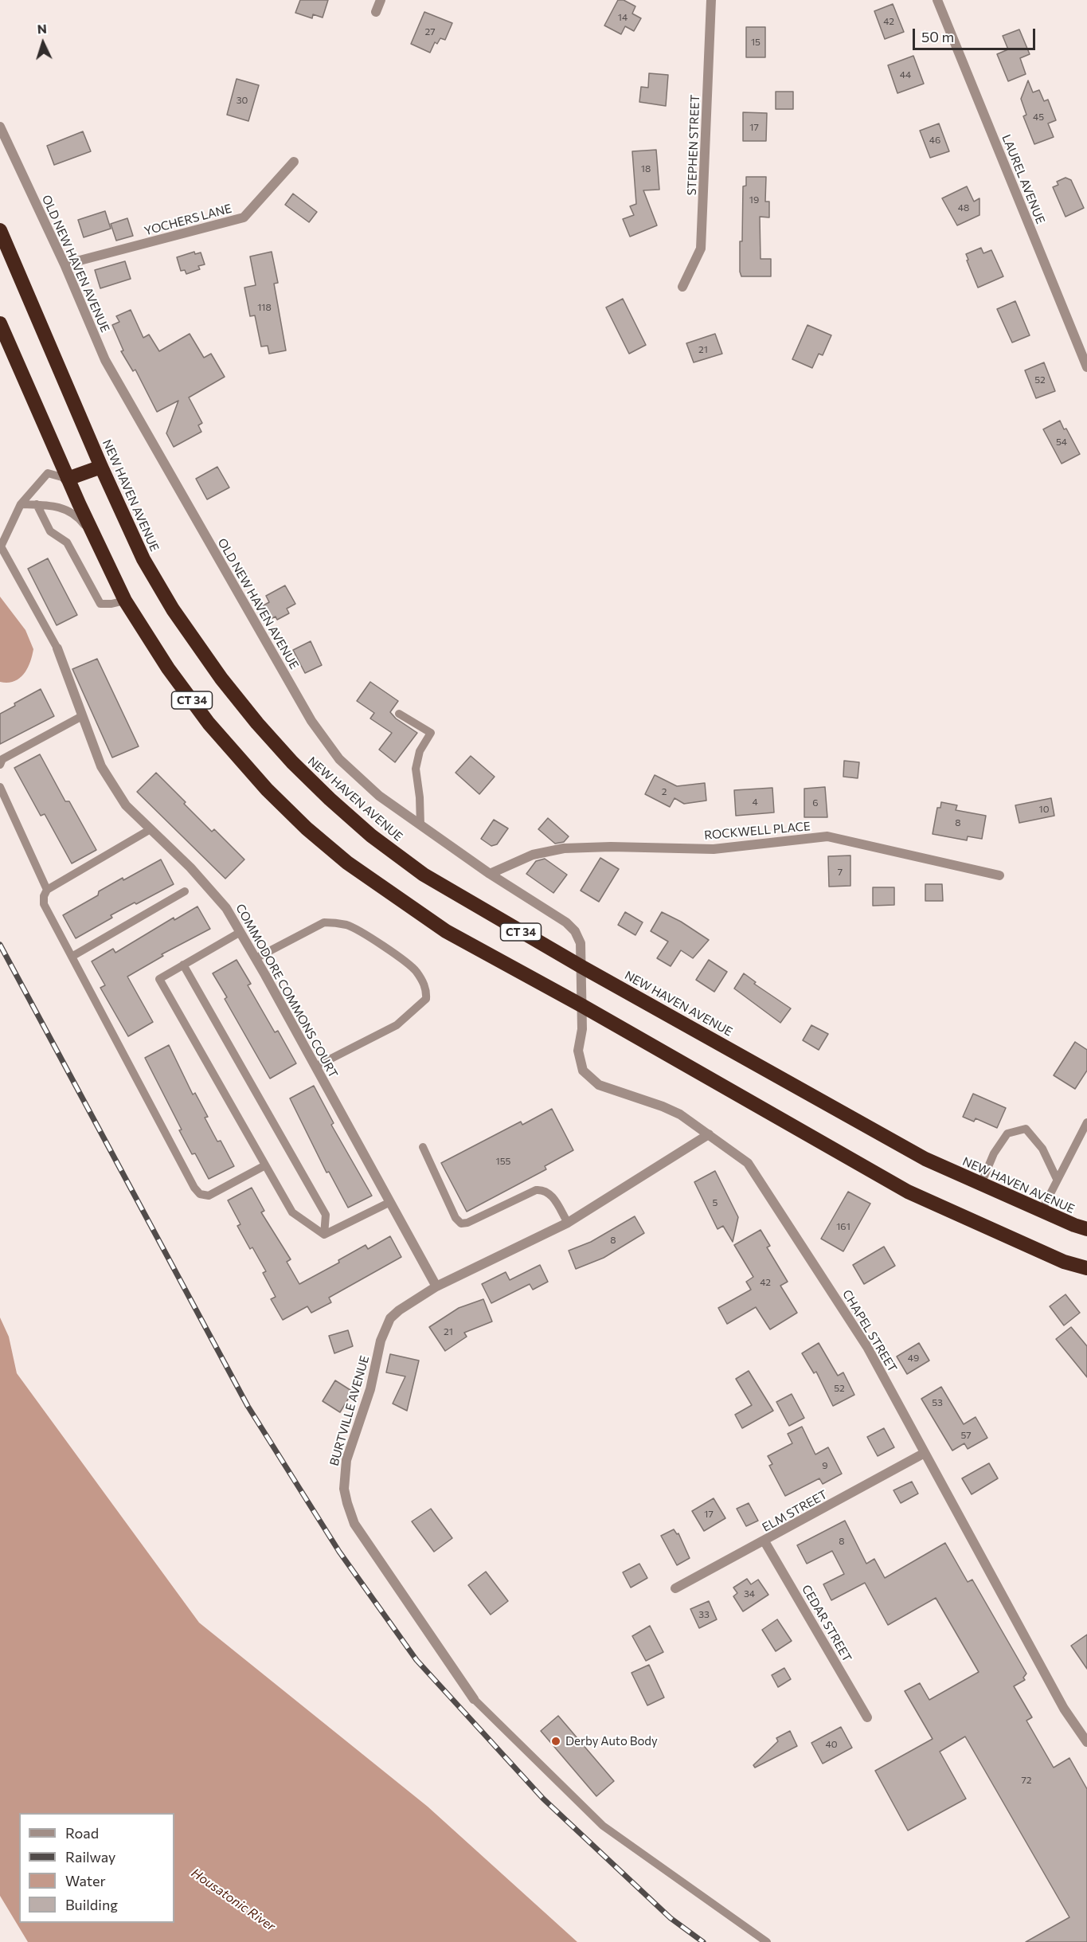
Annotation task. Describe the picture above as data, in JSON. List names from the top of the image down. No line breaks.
{"streets":{"highway":["NEW HAVEN AVENUE","CT 34"],"street":["STEPHEN STREET","LAUREL AVENUE","YOCHERS LANE","OLD NEW HAVEN AVENUE","ROCKWELL PLACE","COMMODORE COMMONS COURT","CHAPEL STREET","BURTVILLE AVENUE","ELM STREET","CEDAR STREET"]},"crossings":[["YOCHERS LANE","OLD NEW HAVEN AVENUE"],["OLD NEW HAVEN AVENUE","NEW HAVEN AVENUE"],["OLD NEW HAVEN AVENUE","CT 34"],["OLD NEW HAVEN AVENUE","ROCKWELL PLACE"],["OLD NEW HAVEN AVENUE","CHAPEL STREET"],["CT 34","CHAPEL STREET"],["COMMODORE COMMONS COURT","BURTVILLE AVENUE"],["CHAPEL STREET","BURTVILLE AVENUE"],["CHAPEL STREET","ELM STREET"],["ELM STREET","CEDAR STREET"]],"water":["Housatonic River"],"places":["Derby Auto Body"],"house_numbers":["14","42","27","15","44","30","45","17","46","18","19","48","118","21","52","54","2","4","6","10","8","7","155","5","161","8","42","21","49","52","53","57","9","17","8","34","33","40","72"],"legend":["Road","Railway","Water","Building"],"scale_bar":"50 m","north":"top"}
